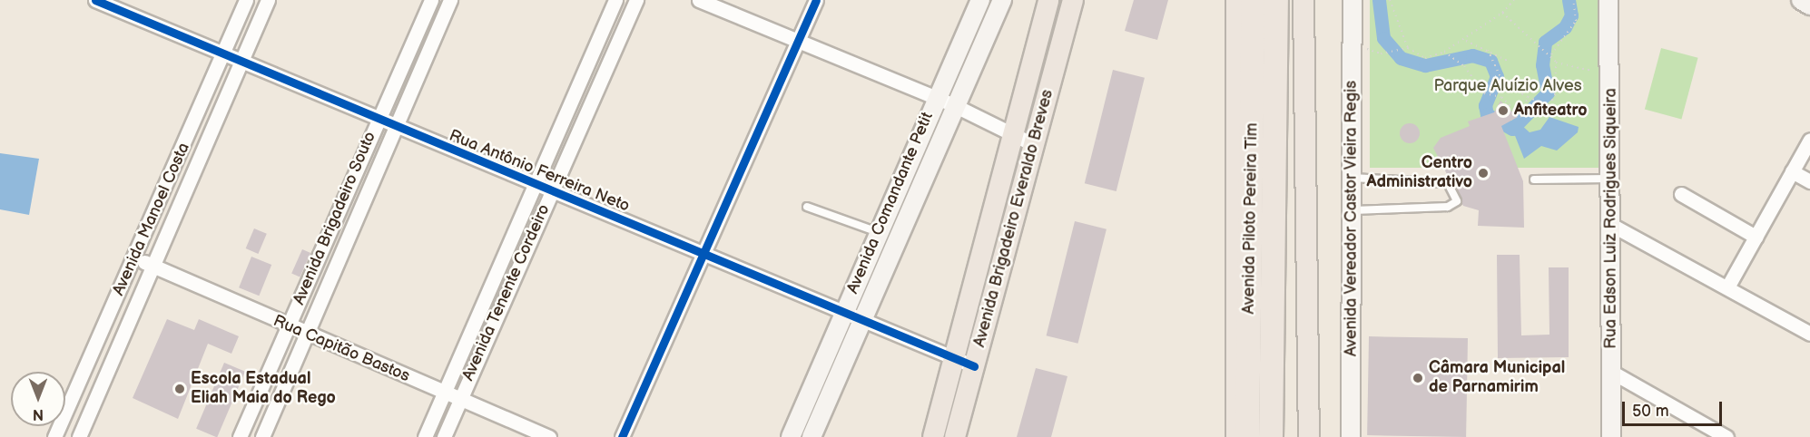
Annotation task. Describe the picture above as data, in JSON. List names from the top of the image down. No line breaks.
{"streets":{"highway":["Avenida Piloto Pereira Tim"],"main road":["Avenida Brigadeiro Everaldo Breves"],"street":["Rua Antônio Ferreira Neto","Avenida Comandante Petit","Avenida Brigadeiro Souto","Avenida Vereador Castor Vieira Regis","Rua Edson Luiz Rodrigues Siqueira","Avenida Manoel Costa","Avenida Tenente Cordeiro","Rua Capitão Bastos"]},"crossings":[["Rua Antônio Ferreira Neto","Avenida Comandante Petit"],["Rua Antônio Ferreira Neto","Avenida Brigadeiro Souto"],["Rua Antônio Ferreira Neto","Avenida Brigadeiro Everaldo Breves"],["Rua Antônio Ferreira Neto","Avenida Manoel Costa"],["Rua Antônio Ferreira Neto","Avenida Tenente Cordeiro"],["Avenida Brigadeiro Souto","Rua Capitão Bastos"],["Avenida Manoel Costa","Rua Capitão Bastos"],["Avenida Tenente Cordeiro","Rua Capitão Bastos"]],"parks":["Parque Aluízio Alves"],"places":["Anfiteatro","Centro Administrativo","Câmara Municipal de Parnamirim","Escola Estadual Eliah Maia do Rego"],"scale_bar":"50 m","north":"bottom"}
